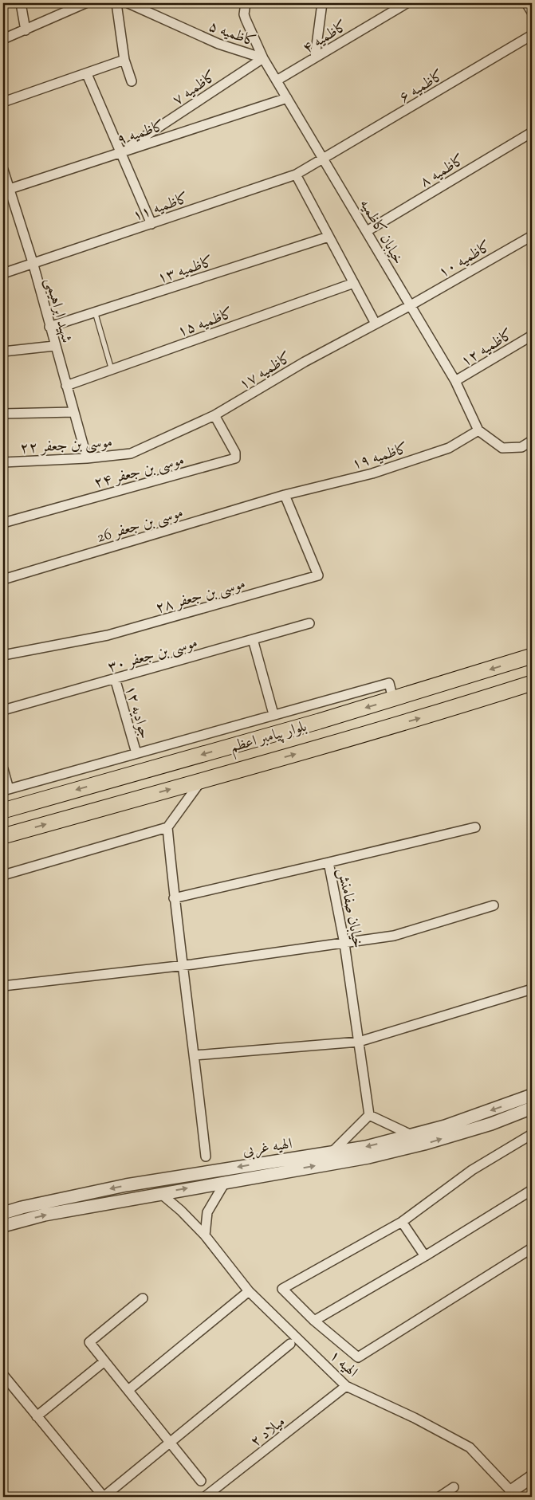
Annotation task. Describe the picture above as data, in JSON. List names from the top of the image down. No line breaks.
{"streets":{"main road":["بلوار پیامبر اعظم"],"street":["کاظمیه ۵","کاظمیه ۴","کاظمیه ۶","کاظمیه ۷","کاظمیه ۹","کاظمیه ۸","کاظمیه ۱۱","خیابان کاظمیه","کاظمیه ۱۰","کاظمیه ۱۳","شهید ابراهیمی","کاظمیه ۱۵","کاظمیه ۱۲","کاظمیه ۱۷","موسی بن جعفر ۲۲","کاظمیه ۱۹","موسی بن جعفر ۲۴","موسی بن جعفر 26","موسی بن جعفر ۲۸","موسی بن جعفر ۳۰","جوادیه ۱۲","خیابان صفامنش","الهیه غربی","الهیه ۱","میلاد ۲"]},"crossings":[["کاظمیه ۵","کاظمیه ۷"],["کاظمیه ۵","خیابان کاظمیه"],["کاظمیه ۴","خیابان کاظمیه"],["کاظمیه ۶","کاظمیه ۱۱"],["کاظمیه ۶","خیابان کاظمیه"],["کاظمیه ۷","کاظمیه ۹"],["کاظمیه ۷","خیابان کاظمیه"],["کاظمیه ۹","خیابان کاظمیه"],["کاظمیه ۹","شهید ابراهیمی"],["کاظمیه ۸","خیابان کاظمیه"],["کاظمیه ۱۱","خیابان کاظمیه"],["کاظمیه ۱۱","شهید ابراهیمی"],["خیابان کاظمیه","کاظمیه ۱۰"],["خیابان کاظمیه","کاظمیه ۱۲"],["خیابان کاظمیه","کاظمیه ۱۷"],["خیابان کاظمیه","کاظمیه ۱۹"],["کاظمیه ۱۰","کاظمیه ۱۷"],["کاظمیه ۱۳","شهید ابراهیمی"],["شهید ابراهیمی","کاظمیه ۱۵"],["شهید ابراهیمی","موسی بن جعفر ۲۲"],["کاظمیه ۱۷","موسی بن جعفر ۲۲"],["کاظمیه ۱۷","موسی بن جعفر ۲۴"],["کاظمیه ۱۹","موسی بن جعفر 26"],["کاظمیه ۱۹","موسی بن جعفر ۲۸"],["موسی بن جعفر 26","موسی بن جعفر ۲۸"],["موسی بن جعفر ۳۰","جوادیه ۱۲"],["الهیه غربی","الهیه ۱"],["الهیه ۱","میلاد ۲"]]}
